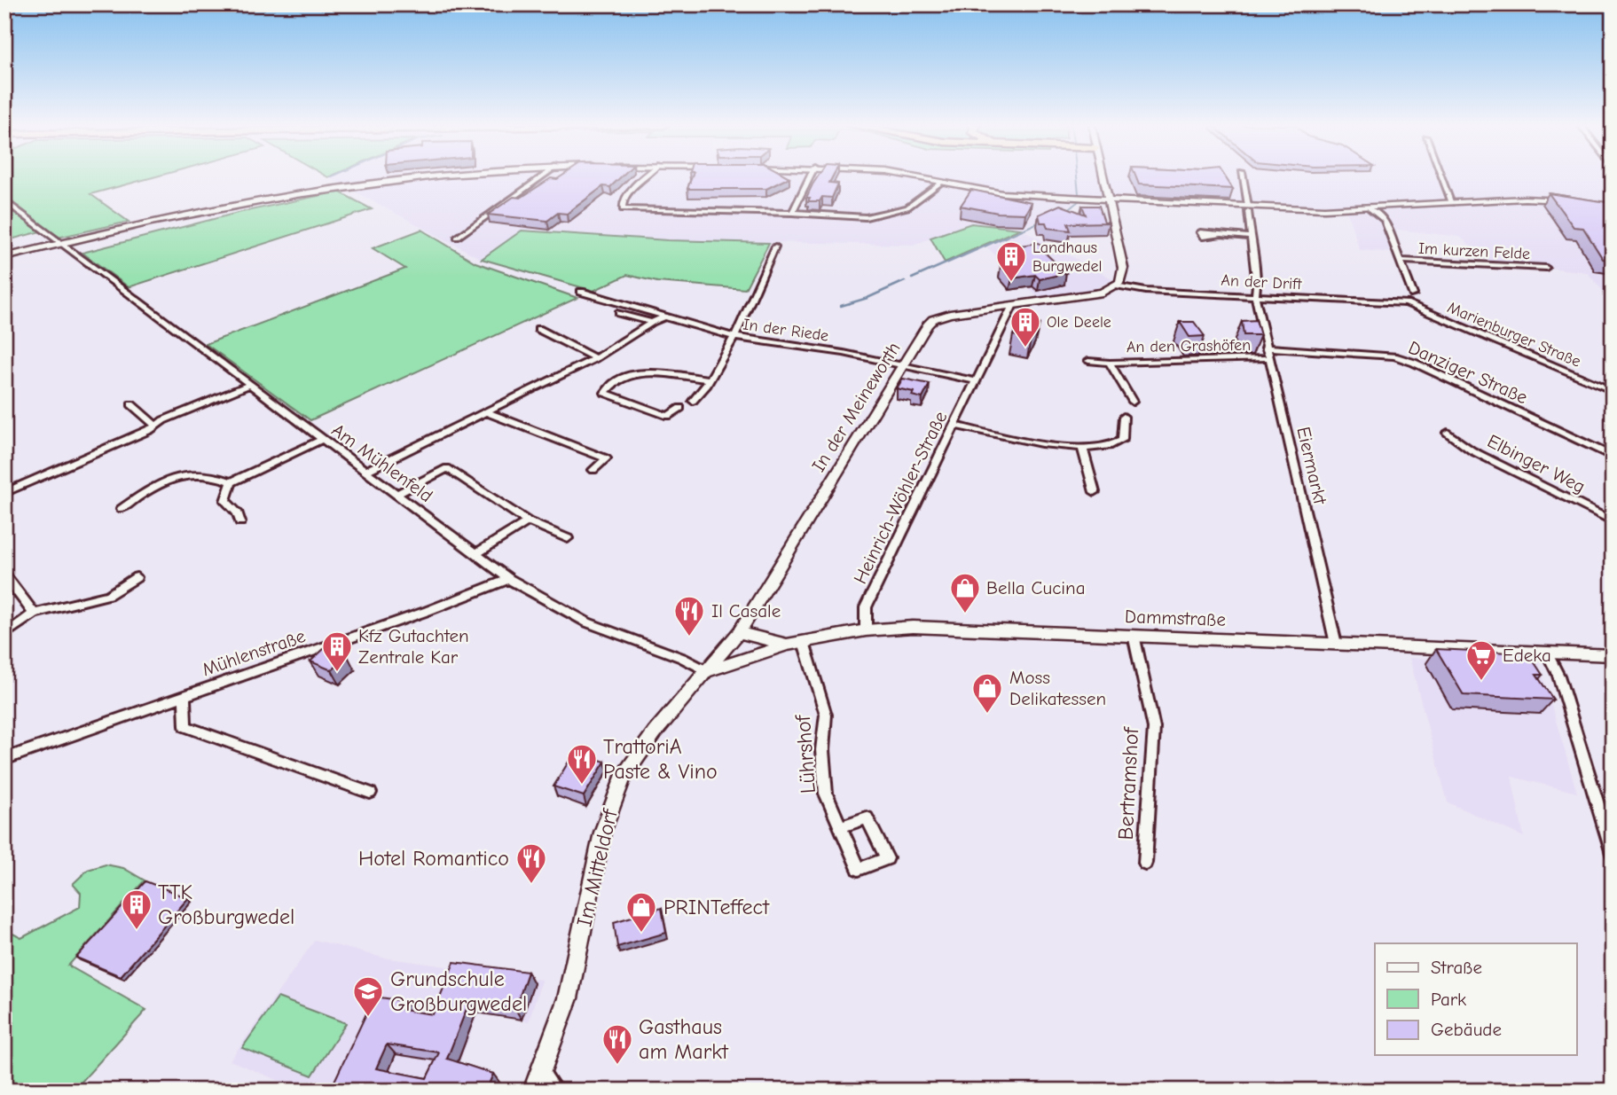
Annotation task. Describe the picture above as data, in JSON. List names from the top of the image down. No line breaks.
{"streets":{"main road":["In der Meineworth","Dammstraße","Im Mitteldorf"],"street":["Im kurzen Felde","An der Drift","In der Riede","Marienburger Straße","An den Grashöfen","Danziger Straße","Am Mühlenfeld","Elbinger Weg","Eiermarkt","Heinrich-Wöhler-Straße","Mühlenstraße","Lührshof","Bertramshof"]},"crossings":[["An der Drift","Marienburger Straße"],["An der Drift","In der Meineworth"],["An der Drift","Eiermarkt"],["In der Riede","In der Meineworth"],["An den Grashöfen","Eiermarkt"],["Danziger Straße","Eiermarkt"],["In der Meineworth","Am Mühlenfeld"],["In der Meineworth","Heinrich-Wöhler-Straße"],["In der Meineworth","Dammstraße"],["In der Meineworth","Im Mitteldorf"],["Am Mühlenfeld","Mühlenstraße"],["Am Mühlenfeld","Im Mitteldorf"],["Eiermarkt","Dammstraße"],["Heinrich-Wöhler-Straße","Dammstraße"],["Dammstraße","Lührshof"],["Dammstraße","Bertramshof"]],"places":{"building":["Landhaus Burgwedel","Ole Deele","Kfz Gutachten Zentrale Kar","TTK Großburgwedel"],"shop":["Bella Cucina","Moss Delikatessen","PRINTeffect"],"restaurant":["Il Casale","TrattoriA Paste & Vino","Hotel Romantico","Gasthaus am Markt"],"supermarket":["Edeka"],"school or university":["Grundschule Großburgwedel"]},"legend":["Straße","Park","Gebäude"]}
